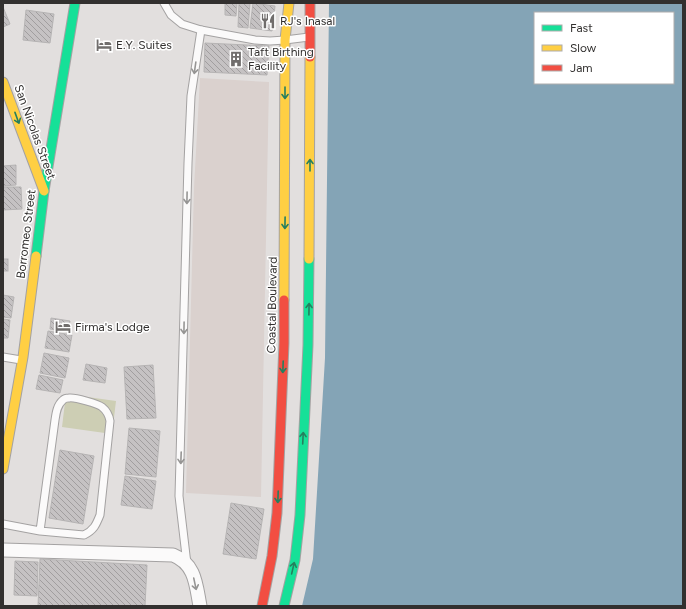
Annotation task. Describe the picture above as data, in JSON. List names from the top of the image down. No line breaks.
{"streets":{"street":["San Nicolas Street","Borromeo Street","Coastal Boulevard"]},"crossings":[["San Nicolas Street","Borromeo Street"]],"one_way":["San Nicolas Street"],"places":{"restaurant":["RJ's Inasal"],"hotel":["E.Y. Suites","Firma's Lodge"],"building":["Taft Birthing Facility"]},"legend":["Fast","Slow","Jam"]}
